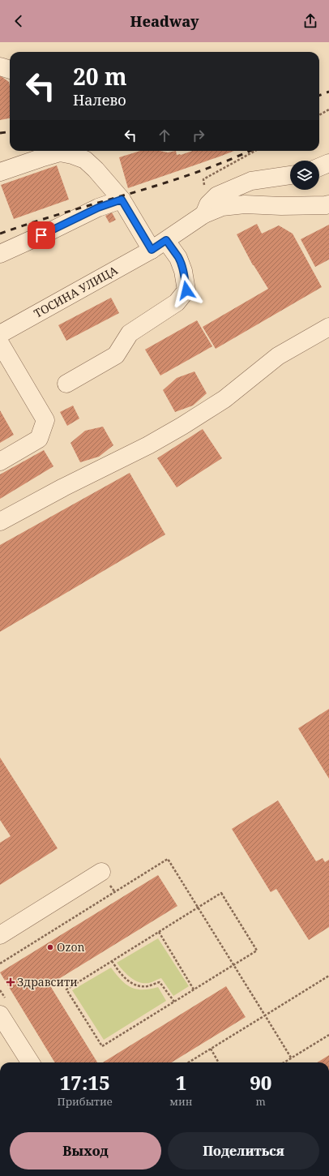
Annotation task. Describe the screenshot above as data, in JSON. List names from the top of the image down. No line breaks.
{"streets":{"street":["ТОСИНА УЛИЦА"]},"places":{"other":["Ozon"],"health":["Здравсити"]},"page":{"header":"Headway","turn":["20 m","Налево"],"eta":["17:15","Прибытие","1","мин","90","m"],"buttons":["Выход","Поделиться"]}}
